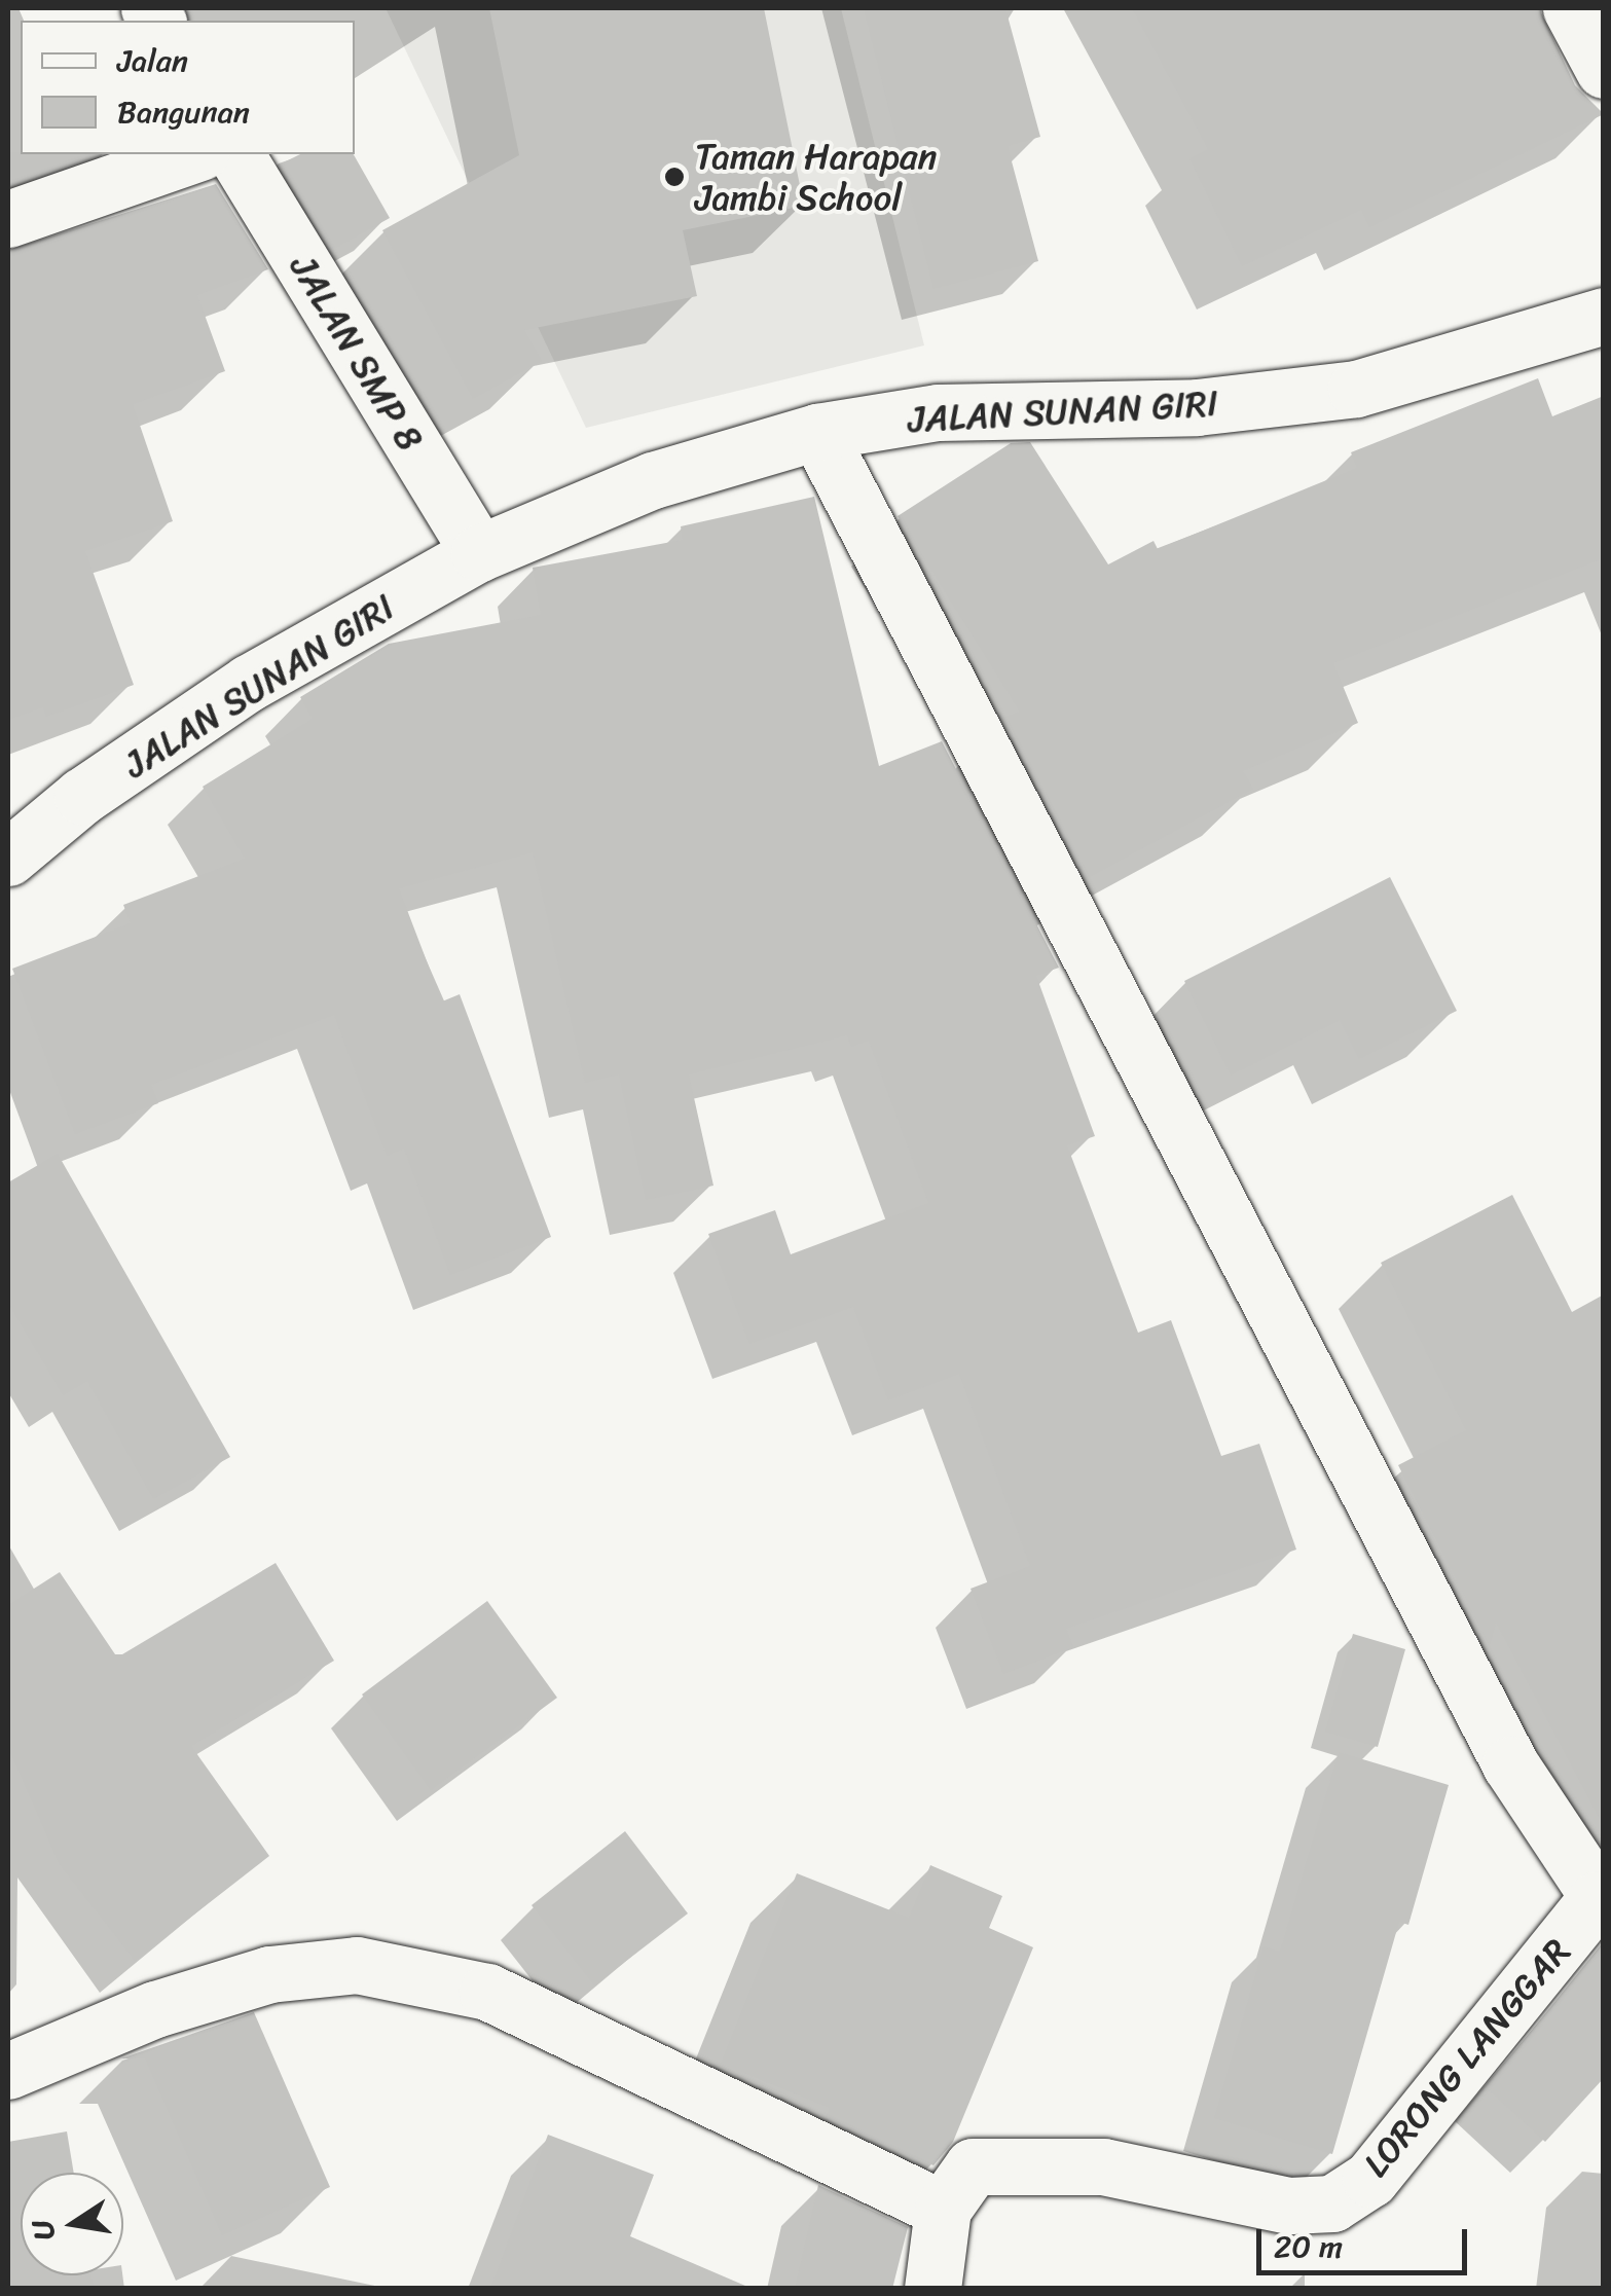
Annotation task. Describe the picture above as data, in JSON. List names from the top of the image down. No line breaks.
{"streets":{"street":["JALAN SMP 8","JALAN SUNAN GIRI","LORONG LANGGAR"]},"crossings":[["JALAN SMP 8","JALAN SUNAN GIRI"]],"places":["Taman Harapan Jambi School"],"legend":["Jalan","Bangunan"],"scale_bar":"20 m","north":"left"}
